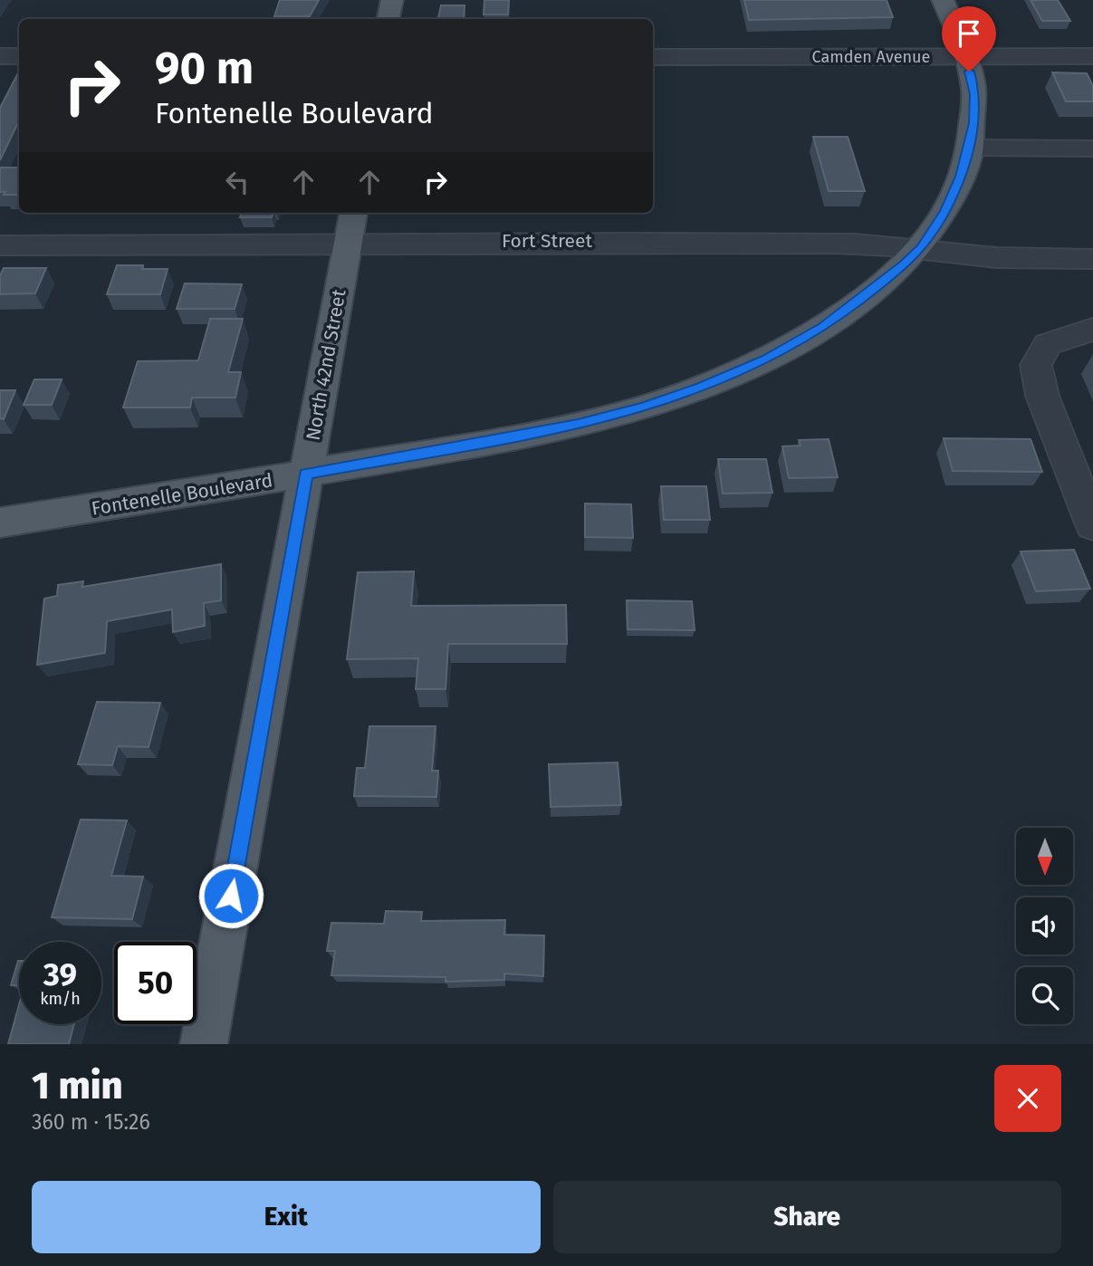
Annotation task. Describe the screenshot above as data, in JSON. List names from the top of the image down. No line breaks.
{"streets":{"main road":["North 42nd Street","Fontenelle Boulevard"],"street":["Camden Avenue","Fort Street"]},"crossings":[["Camden Avenue","Fontenelle Boulevard"],["Fort Street","North 42nd Street"],["Fort Street","Fontenelle Boulevard"],["North 42nd Street","Fontenelle Boulevard"]],"north":"bottom","page":{"turn":["90 m","Fontenelle Boulevard"],"speed":"39 km/h","limit":"50","heading":["1 min","360 m · 15:26"],"buttons":["Exit","Share"]}}
